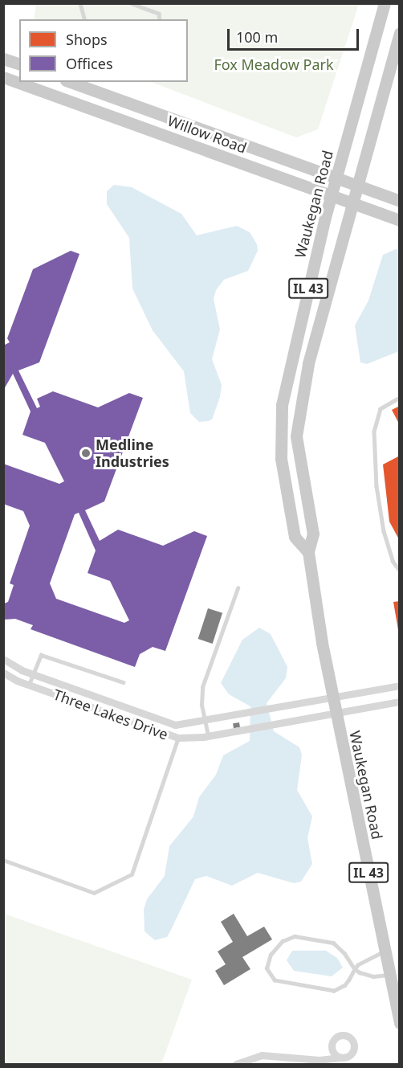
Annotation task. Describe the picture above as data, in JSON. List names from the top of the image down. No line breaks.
{"streets":{"main road":["Willow Road","Waukegan Road","IL 43"],"street":["Three Lakes Drive"]},"crossings":[["Willow Road","Waukegan Road"],["Waukegan Road","Three Lakes Drive"]],"parks":["Fox Meadow Park"],"places":["Medline Industries"],"legend":["Shops","Offices"],"scale_bar":"100 m"}
